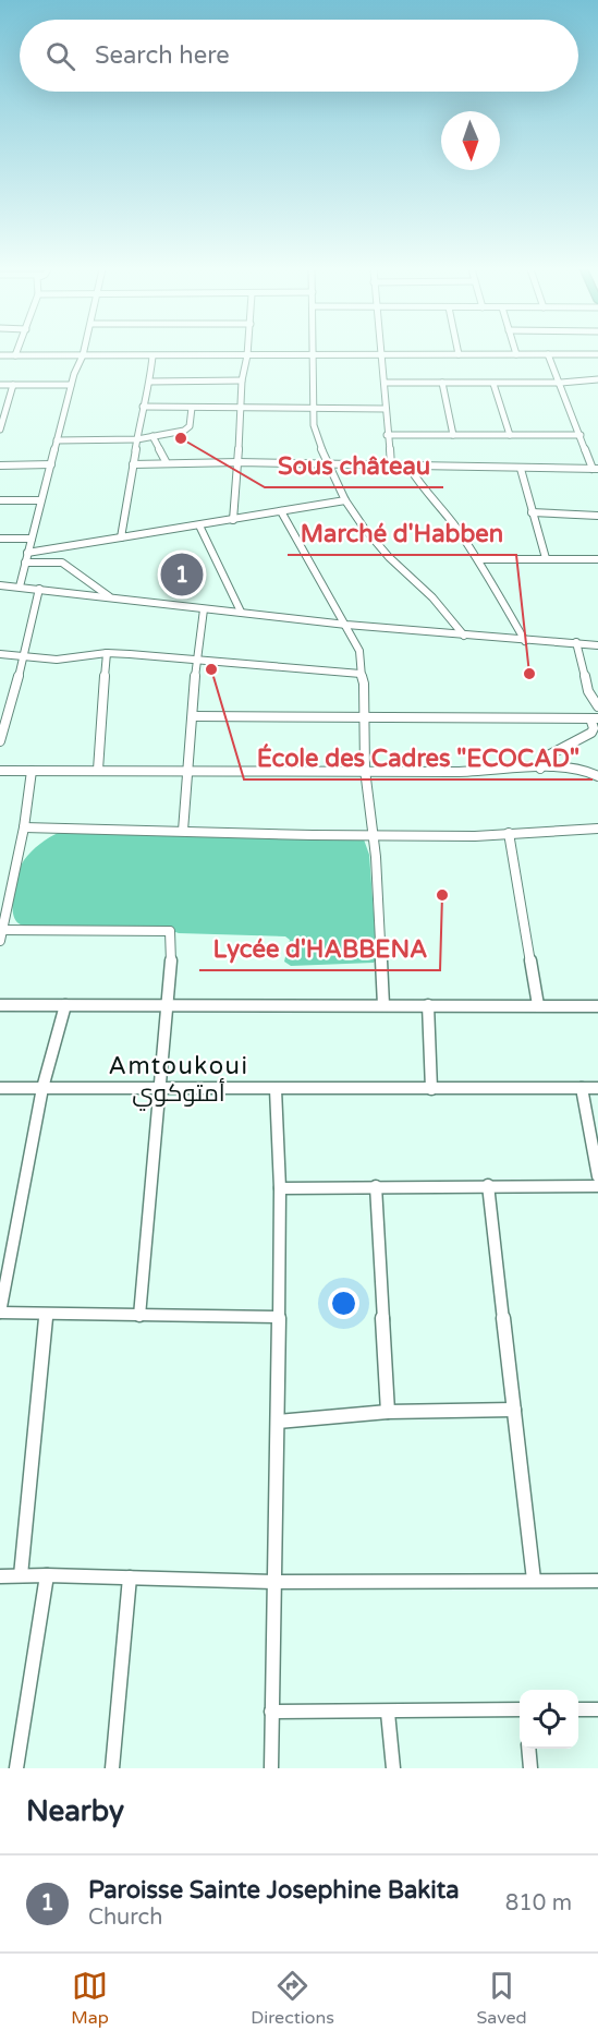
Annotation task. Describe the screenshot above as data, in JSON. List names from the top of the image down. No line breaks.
{"districts":["Amtoukoui أمتوكوي"],"places":["Sous château","École des Cadres \"ECOCAD\"","Marché d'Habben","Lycée d'HABBENA"],"north":"bottom","page":{"search":"Search here","pins":"1","heading":"Nearby","list":[{"mark":"1","name":"Paroisse Sainte Josephine Bakita","note":"Church","value":"810 m"}],"nav":["Map","Directions","Saved"]}}
